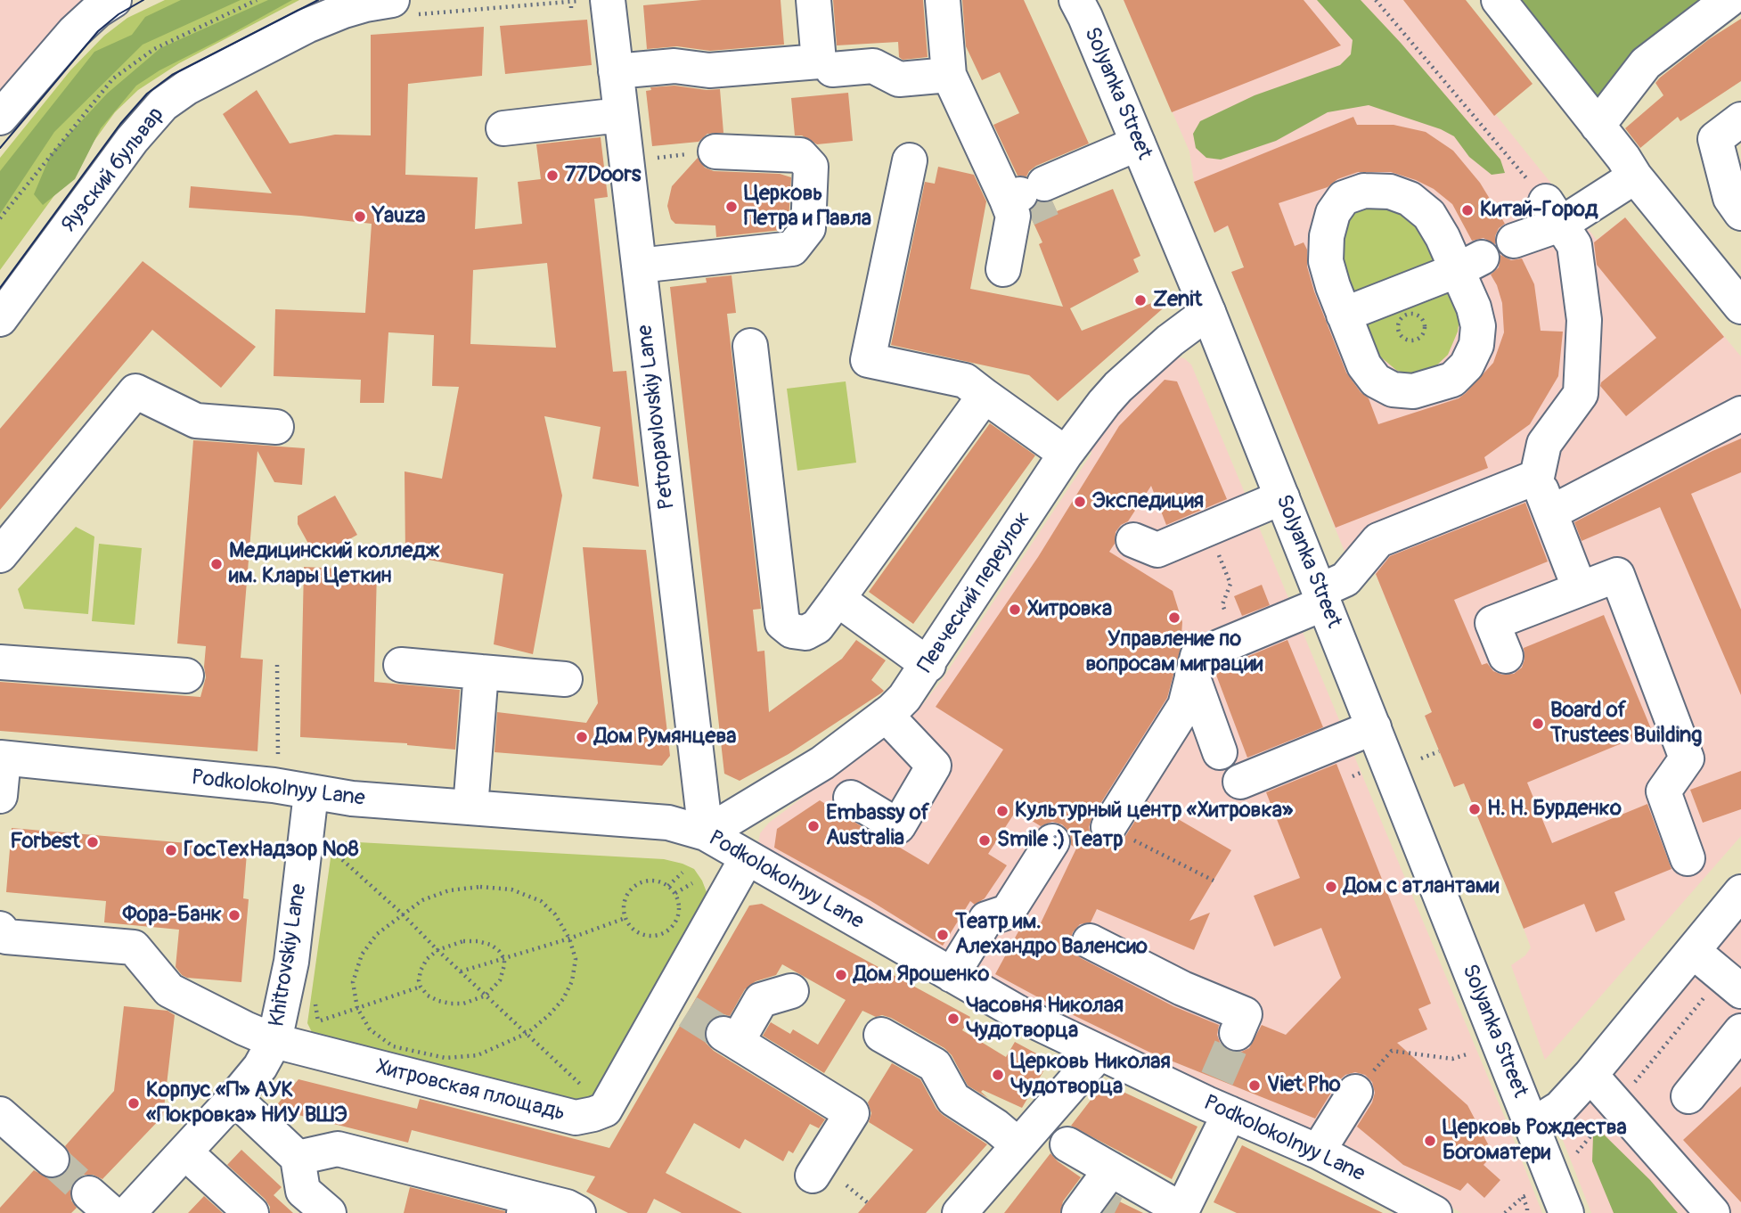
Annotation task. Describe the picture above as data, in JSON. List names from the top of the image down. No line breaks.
{"streets":{"street":["Solyanka Street","Яузский бульвар","Petropavlovskiy Lane","Певческий переулок","Podkolokolnyy Lane","Khitrovskiy Lane","Хитровская площадь"]},"crossings":[["Solyanka Street","Певческий переулок"],["Petropavlovskiy Lane","Певческий переулок"],["Petropavlovskiy Lane","Podkolokolnyy Lane"],["Певческий переулок","Podkolokolnyy Lane"],["Podkolokolnyy Lane","Khitrovskiy Lane"],["Khitrovskiy Lane","Хитровская площадь"]],"places":["77Doors","Церковь Петра и Павла","Китай-Город","Yauza","Zenit","Экспедиция","Медицинский колледж им. Клары Цеткин","Хитровка","Управление по вопросам миграции","Board of Trustees Building","Дом Румянцева","Н. Н. Бурденко","Культурный центр «Хитровка»","Embassy of Australia","Smile :) Театр","Forbest","ГосТехНадзор №8","Дом с атлантами","Фора-Банк","Театр им. Алехандро Валенсио","Дом Ярошенко","Часовня Николая Чудотворца","Церковь Николая Чудотворца","Viet Pho","Корпус «П» АУК «Покровка» НИУ ВШЭ","Церковь Рождества Богоматери"]}
